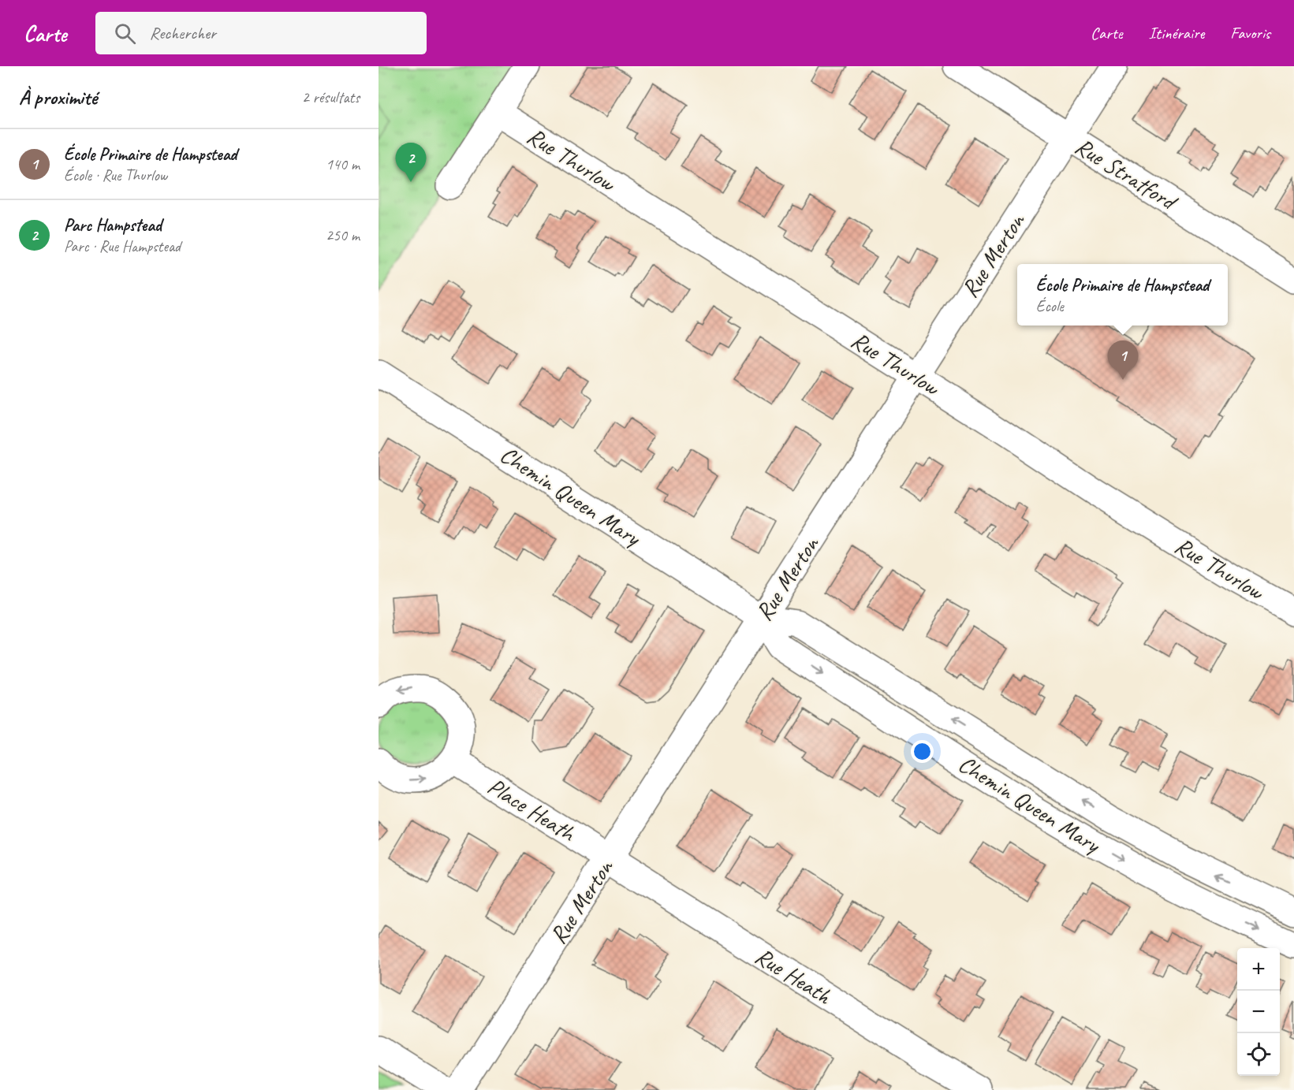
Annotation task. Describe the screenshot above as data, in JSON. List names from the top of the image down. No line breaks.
{"streets":{"street":["Rue Thurlow","Rue Stratford","Rue Merton","Chemin Queen Mary","Place Heath","Rue Heath"]},"crossings":[["Rue Thurlow","Rue Merton"],["Rue Stratford","Rue Merton"],["Rue Merton","Chemin Queen Mary"],["Rue Merton","Place Heath"],["Rue Merton","Rue Heath"],["Place Heath","Rue Heath"]],"page":{"header":"Carte","search":"Rechercher","nav":["Carte","Itinéraire","Favoris"],"heading":["À proximité","2 résultats"],"list":[{"mark":"1","name":"École Primaire de Hampstead","note":"École · Rue Thurlow","value":"140 m"},{"mark":"2","name":"Parc Hampstead","note":"Parc · Rue Hampstead","value":"250 m"}],"pins":["2","1"],"popup":["École Primaire de Hampstead","École"],"map_buttons":["+","−"]}}
